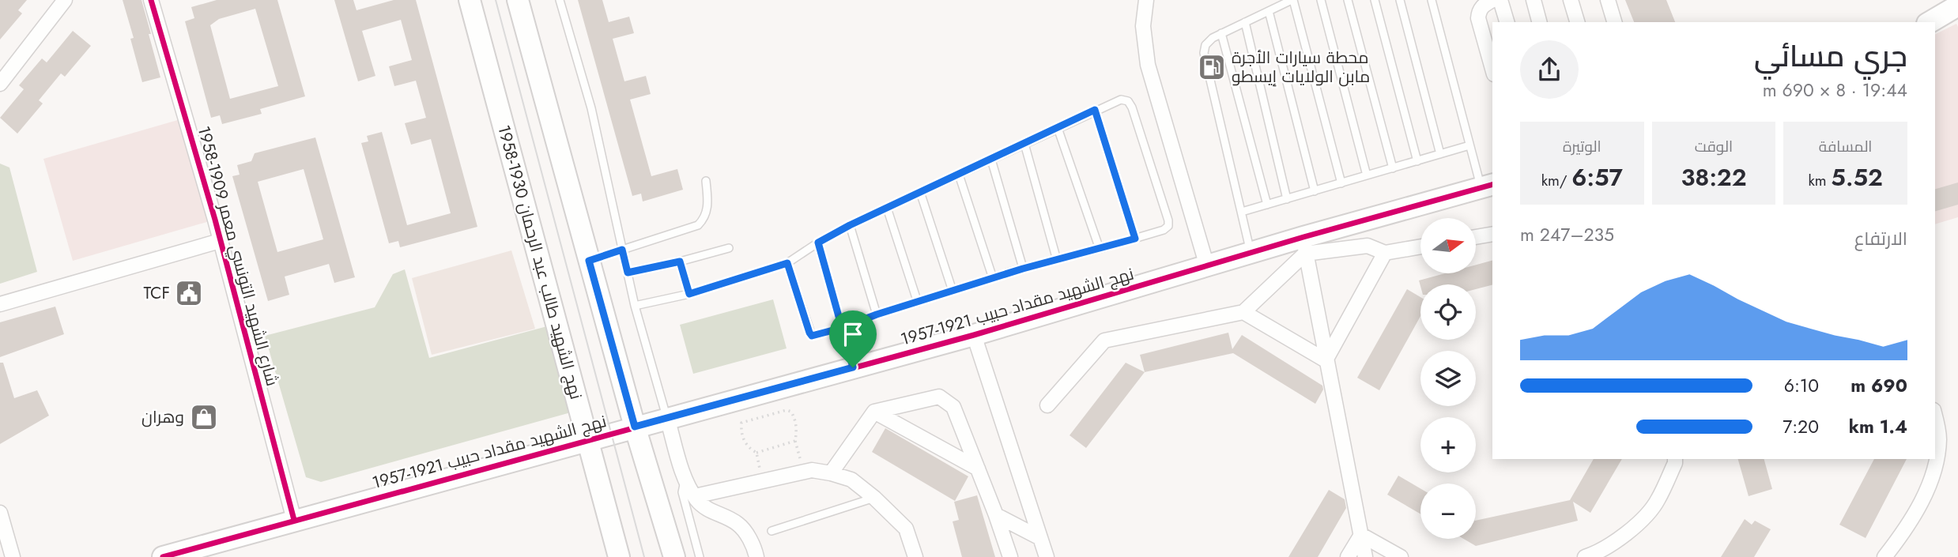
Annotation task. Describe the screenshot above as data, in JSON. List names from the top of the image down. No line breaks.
{"streets":{"street":["شارع الشهيد التونسي معمر 1909-1958","نهج الشهيد طالب عبد الرحمان 1930-1958","نهج الشهيد مقداد حبيب 1921-1957"]},"crossings":[["شارع الشهيد التونسي معمر 1909-1958","نهج الشهيد مقداد حبيب 1921-1957"],["نهج الشهيد طالب عبد الرحمان 1930-1958","نهج الشهيد مقداد حبيب 1921-1957"]],"places":{"fuel station":["محطة سيارات الأجرة مابن الولايات إيسطو"],"public building":["TCF"],"shop":["وهران"]},"north":"right","page":{"heading":["جري مسائي","19:44 · 8 × 690 m"],"stats":[["المسافة","5.52 km"],["الوقت","38:22"],["الوتيرة","6:57 /km"]],"chart":["الارتفاع","235–247 m"],"map_buttons":["+","−"],"list":[{"name":"690 m","note":"6:10"},{"name":"1.4 km","note":"7:20"}]}}
